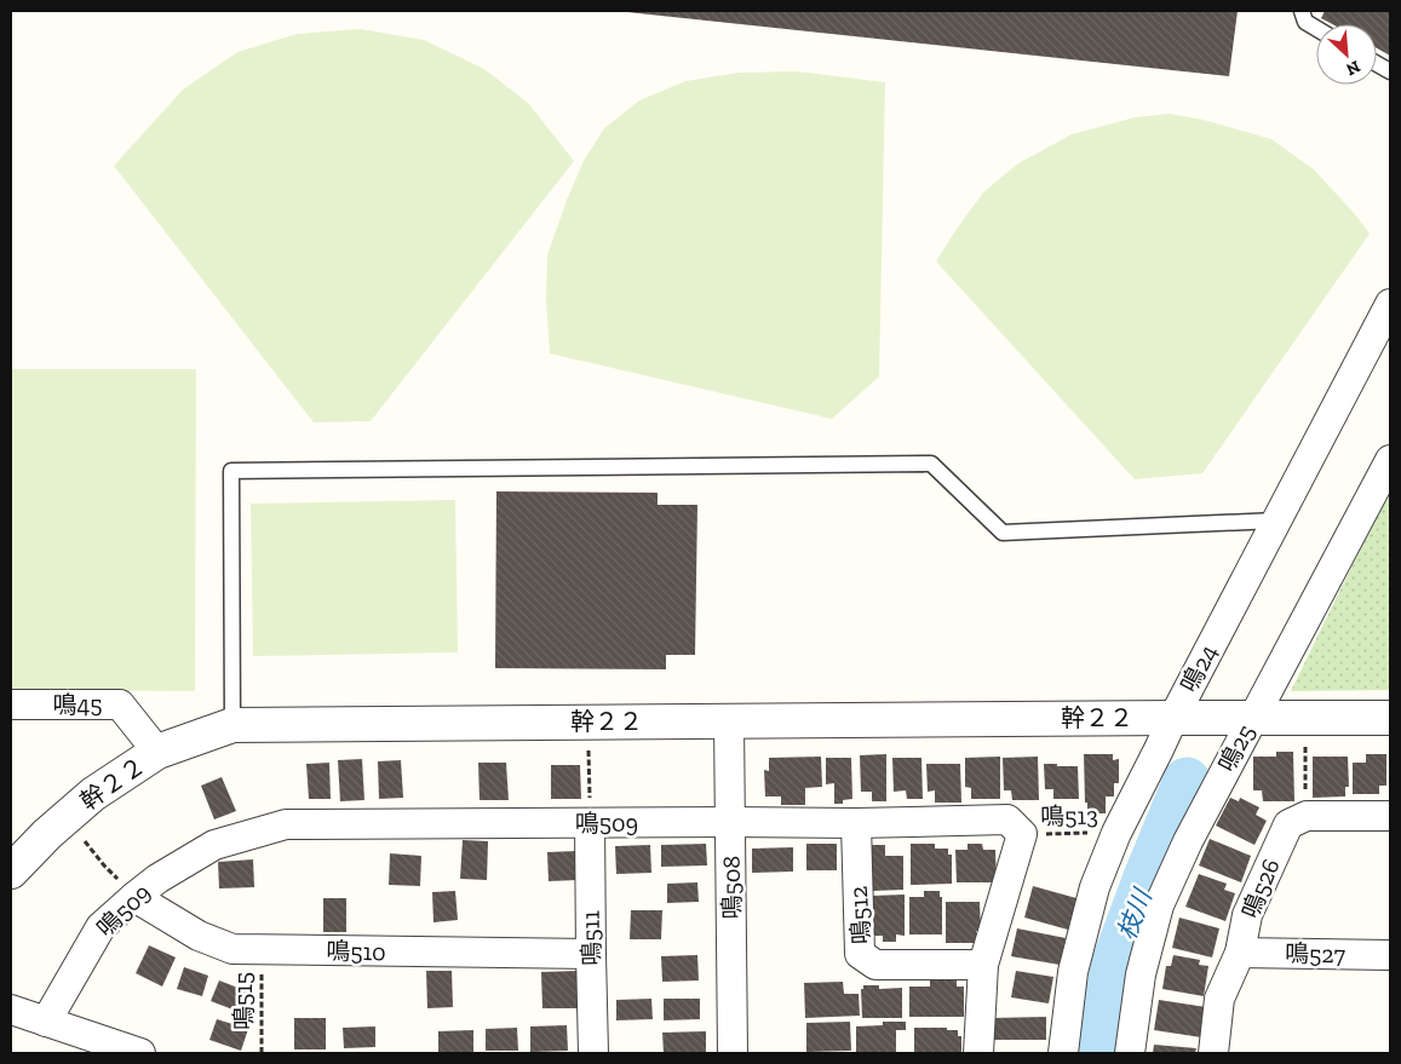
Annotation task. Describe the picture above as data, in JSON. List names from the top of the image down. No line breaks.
{"streets":{"street":["鳴24","鳴45","幹２２","鳴25","鳴509","鳴508","鳴526","鳴512","鳴511","鳴510","鳴527"],"path":["鳴513","鳴515"]},"crossings":[["鳴24","幹２２"],["鳴24","鳴513"],["鳴45","幹２２"],["幹２２","鳴25"],["幹２２","鳴508"],["鳴513","鳴509"],["鳴509","鳴508"],["鳴509","鳴512"],["鳴509","鳴511"],["鳴509","鳴510"],["鳴526","鳴527"],["鳴511","鳴510"],["鳴510","鳴515"]],"water":["枝川"],"north":"bottom right"}
